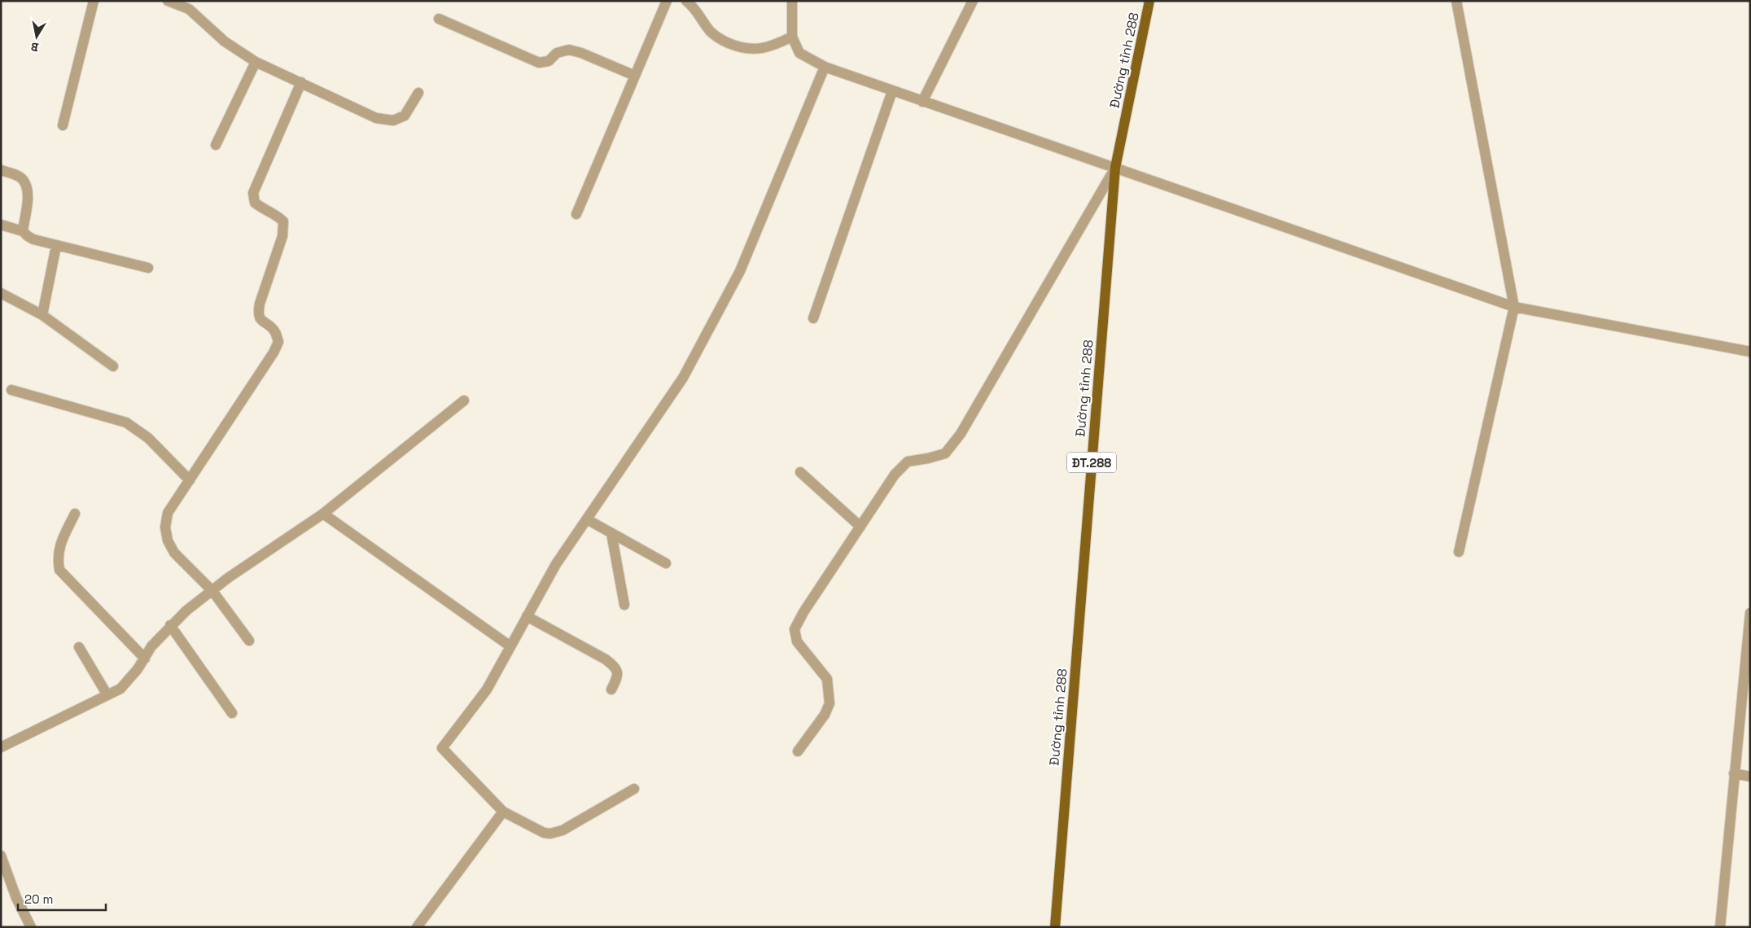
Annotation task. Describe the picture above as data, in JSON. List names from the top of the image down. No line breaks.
{"streets":{"main road":["Đường tỉnh 288","ĐT.288"]},"scale_bar":"20 m","north":"bottom"}
